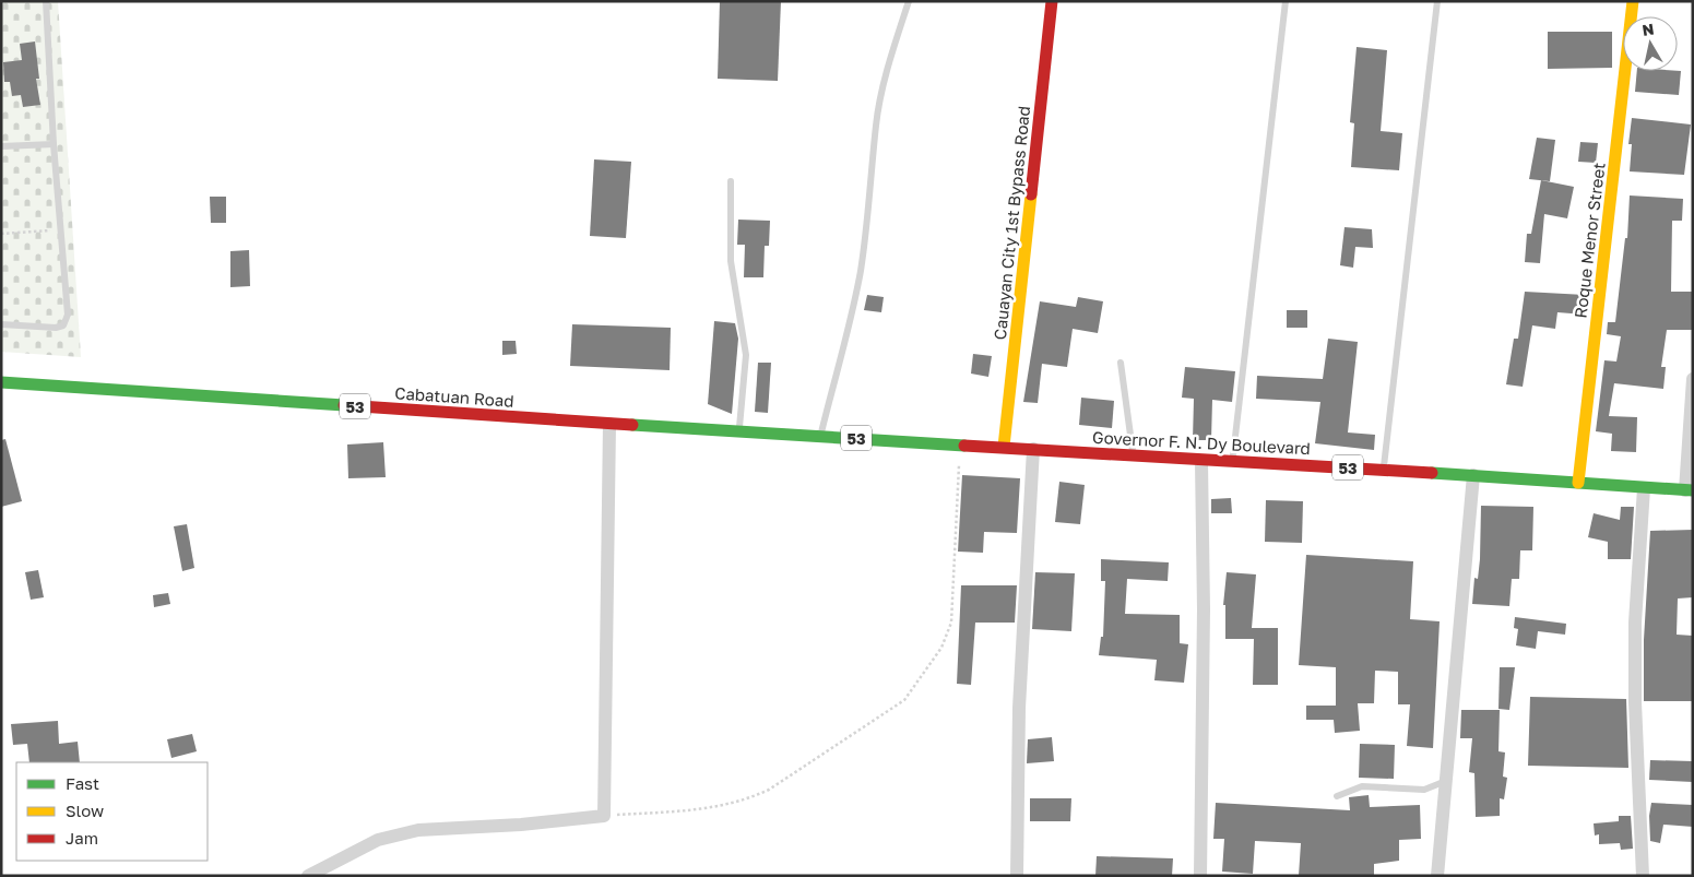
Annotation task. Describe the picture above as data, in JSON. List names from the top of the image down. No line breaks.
{"streets":{"main road":["Cauayan City 1st Bypass Road","Roque Menor Street","Cabatuan Road","53","Governor F. N. Dy Boulevard"]},"crossings":[["Cauayan City 1st Bypass Road","Governor F. N. Dy Boulevard"],["Roque Menor Street","Governor F. N. Dy Boulevard"],["Cabatuan Road","Governor F. N. Dy Boulevard"]],"legend":["Fast","Slow","Jam"],"north":"top"}
